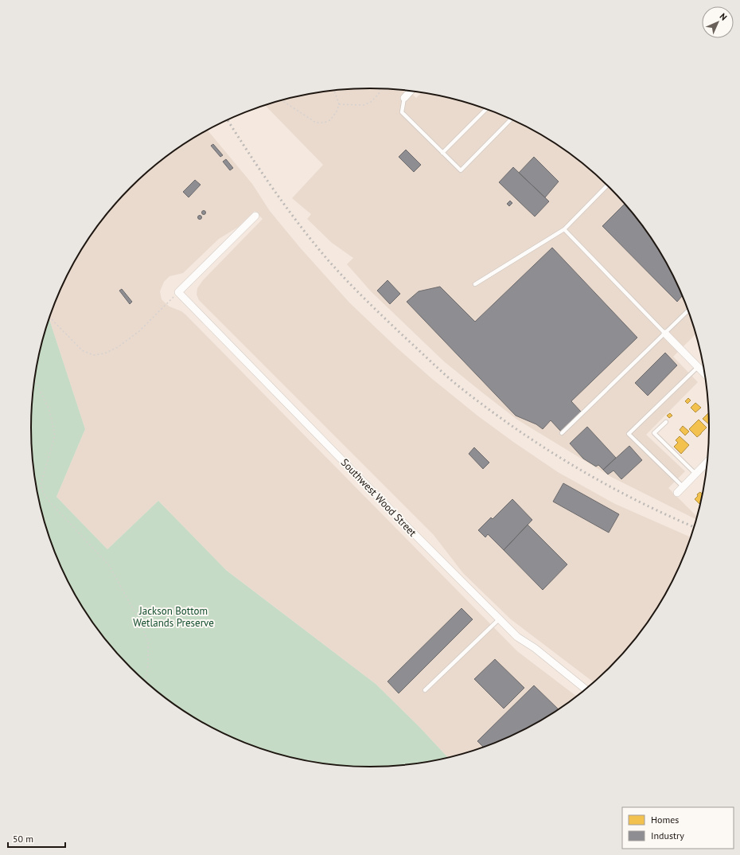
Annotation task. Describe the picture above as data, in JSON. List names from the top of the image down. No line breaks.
{"streets":{"street":["Southwest Wood Street"]},"parks":["Jackson Bottom Wetlands Preserve"],"legend":["Homes","Industry"],"scale_bar":"50 m","north":"top right"}
